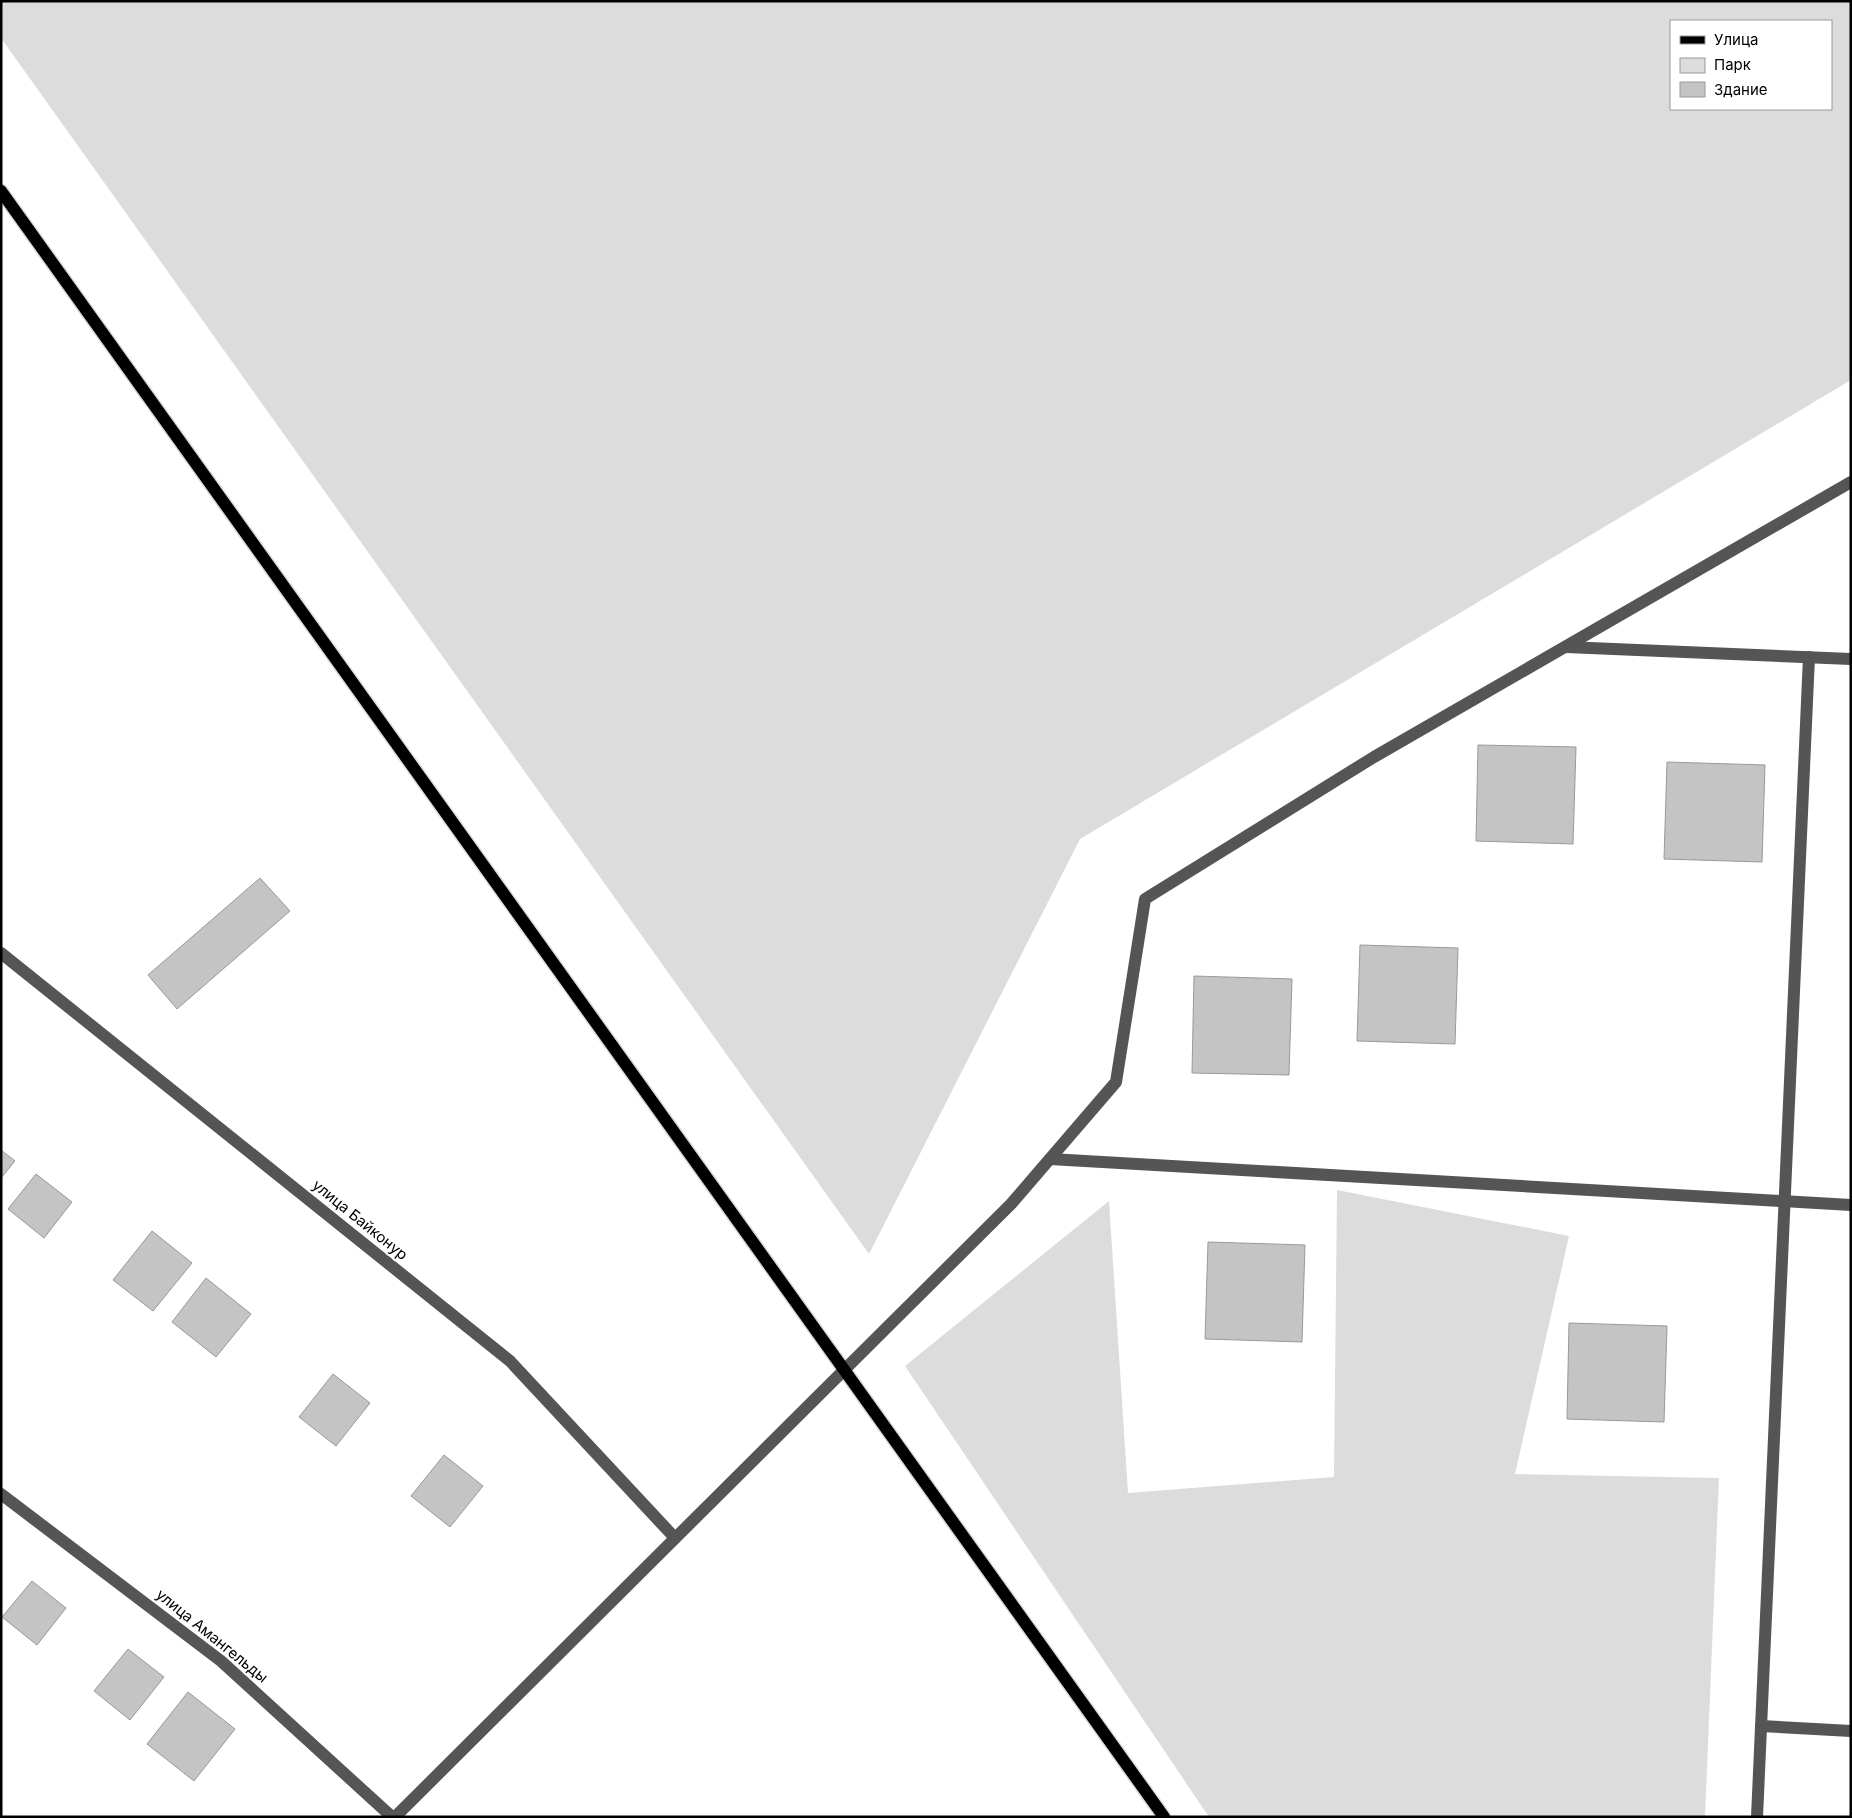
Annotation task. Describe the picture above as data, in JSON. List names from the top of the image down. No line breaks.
{"streets":{"street":["улица Байконур","улица Амангельды"]},"legend":["Улица","Парк","Здание"]}
